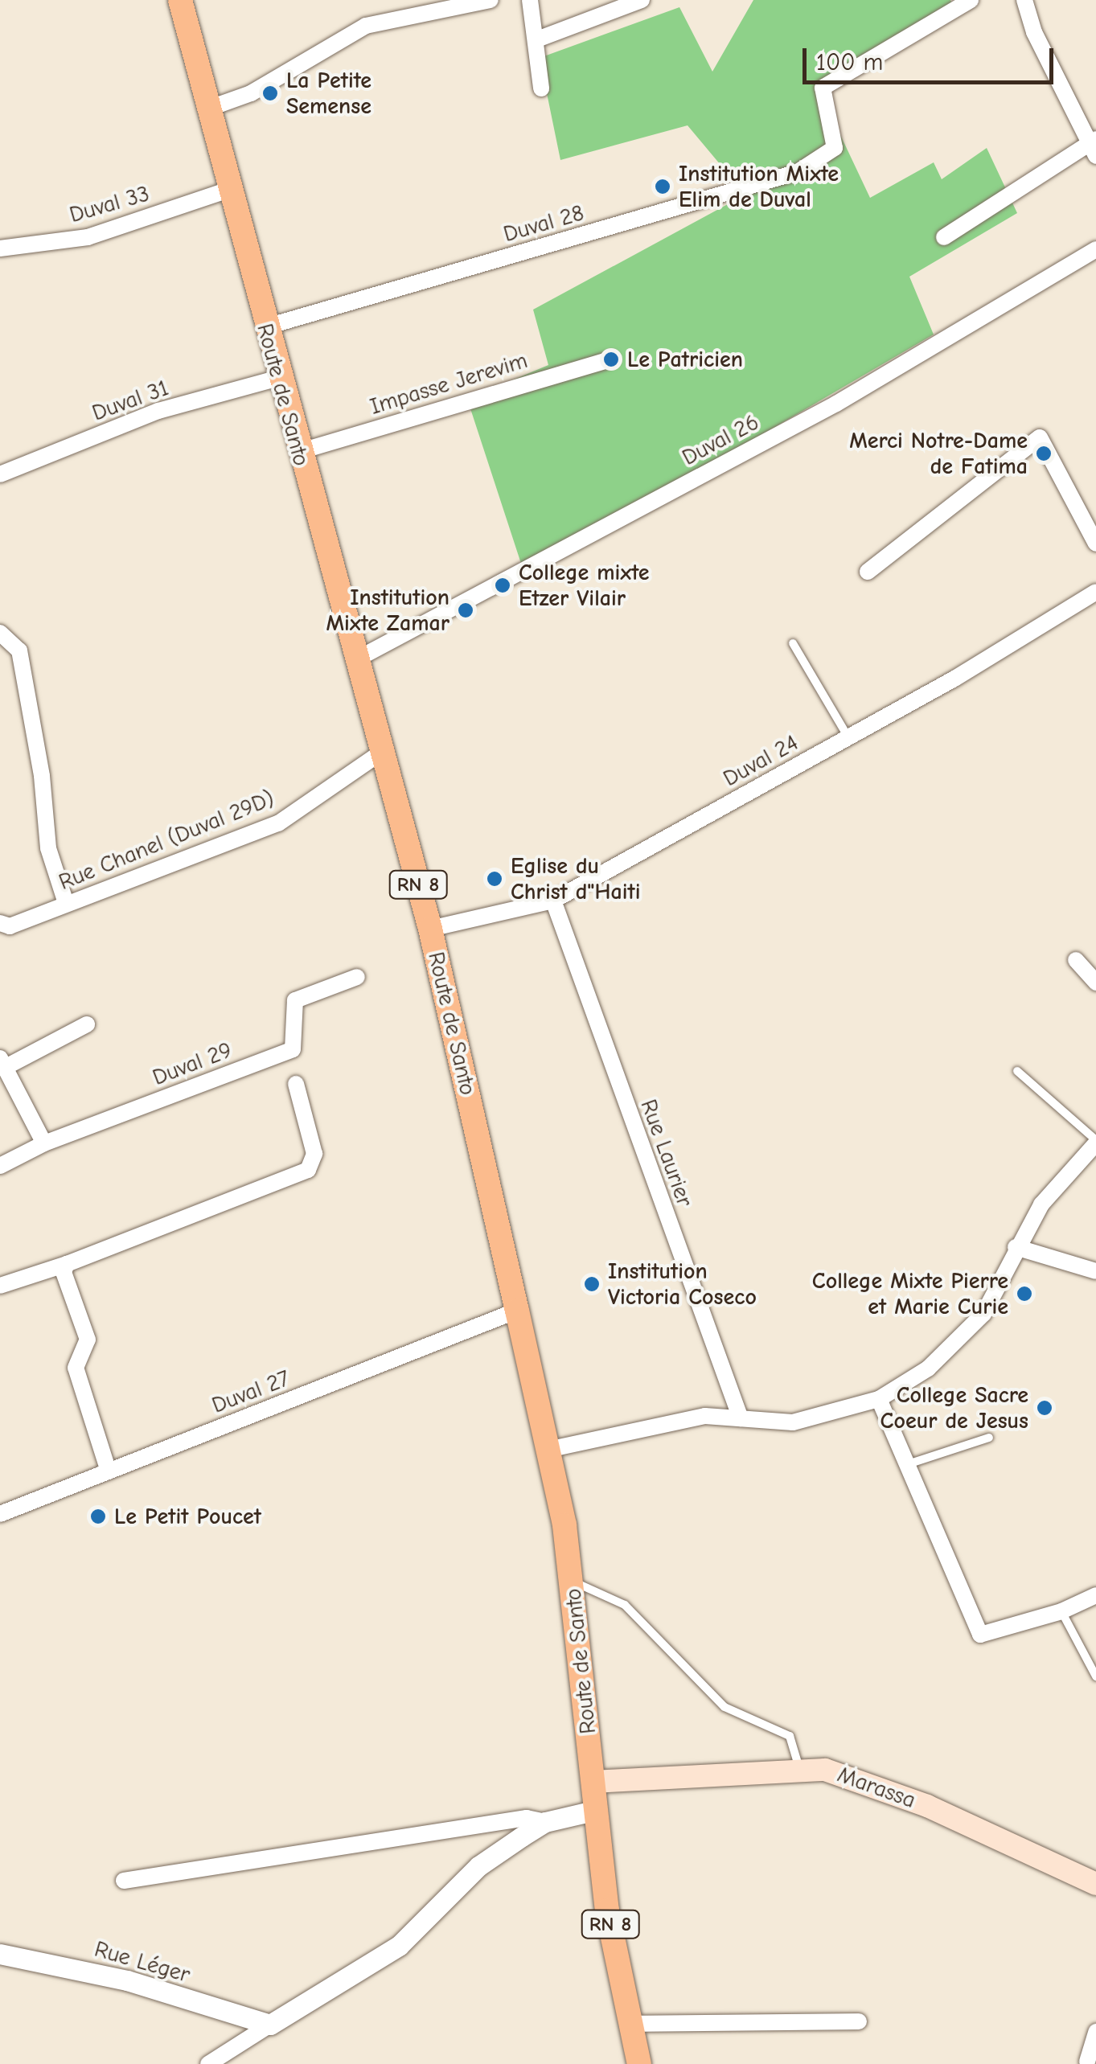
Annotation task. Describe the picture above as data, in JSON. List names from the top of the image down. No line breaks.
{"streets":{"main road":["Route de Santo","RN 8","Marassa"],"street":["Duval 33","Duval 28","Impasse Jerevim","Duval 31","Duval 26","Duval 24","Rue Chanel (Duval 29D)","Duval 29","Rue Laurier","Duval 27","Rue Léger"]},"crossings":[["Duval 33","Route de Santo"],["Duval 28","Route de Santo"],["Impasse Jerevim","Route de Santo"],["Route de Santo","Duval 31"],["Route de Santo","Duval 26"],["Route de Santo","Duval 24"],["Route de Santo","Rue Chanel (Duval 29D)"],["Route de Santo","Duval 27"],["Route de Santo","Marassa"],["Duval 24","Rue Laurier"]],"places":["La Petite Semense","Institution Mixte Elim de Duval","Le Patricien","Merci Notre-Dame de Fatima","College mixte Etzer Vilair","Institution Mixte Zamar","Eglise du Christ d\"Haiti","Institution Victoria Coseco","College Mixte Pierre et Marie Curie","College Sacre Coeur de Jesus","Le Petit Poucet"],"scale_bar":"100 m"}
